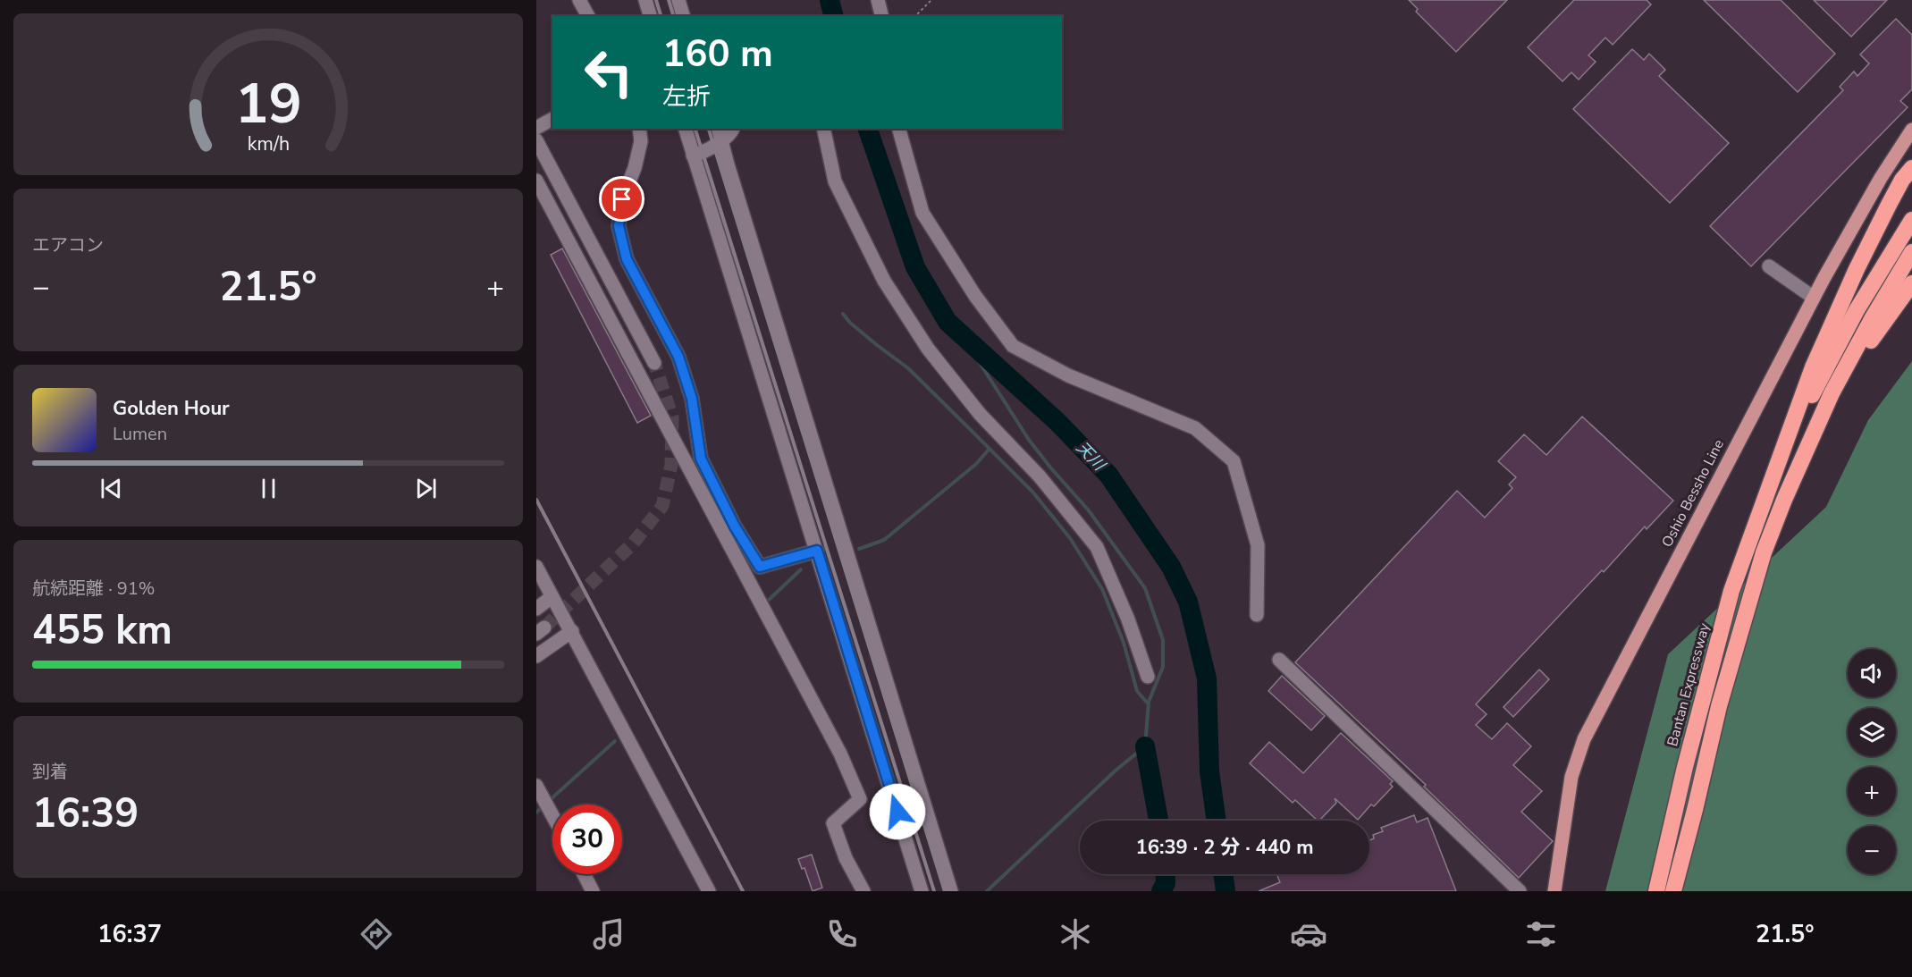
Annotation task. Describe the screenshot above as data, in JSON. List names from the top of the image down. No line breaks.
{"streets":{"highway":["Bantan Expressway"],"main road":["Oshio Bessho Line"]},"water":["天川"],"page":{"turn":["160 m","左折"],"tile":["エアコン",["航続距離 · 91%","455 km"],["到着","16:39"]],"heat":["−","21.5°","+"],"song":["Golden Hour","Lumen"],"map_buttons":["+","−"],"limit":"30","trip":"16:39 · 2 分 · 440 m","tabs":["16:37","21.5°"],"gauge":["19","km/h"]}}
